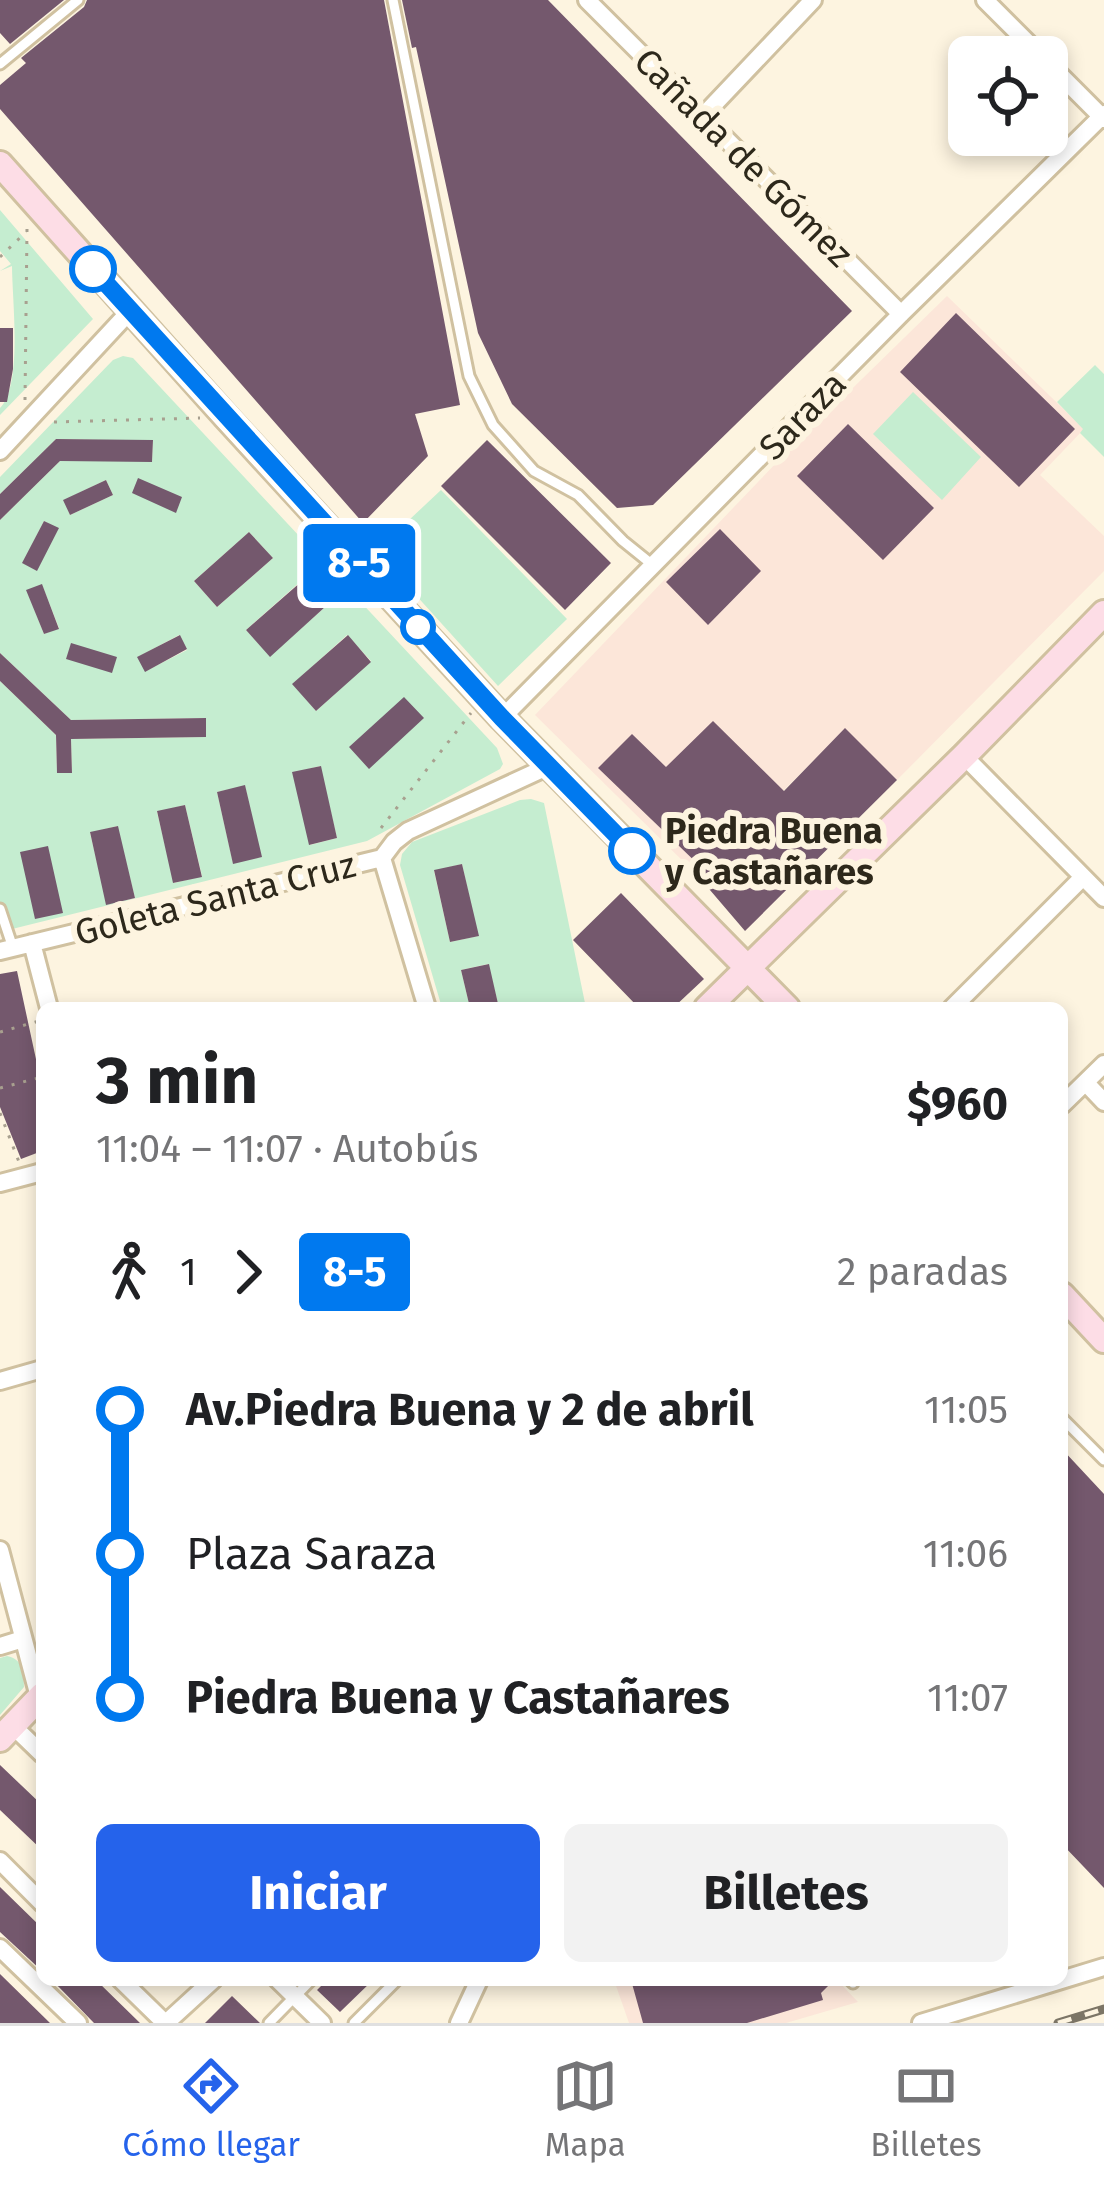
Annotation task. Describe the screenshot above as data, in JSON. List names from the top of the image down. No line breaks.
{"streets":{"street":["Cañada de Gómez","Saraza","Goleta Santa Cruz"]},"crossings":[["Cañada de Gómez","Saraza"]],"places":["Piedra Buena y Castañares"],"lines":["bus line 8-5"],"page":{"on_map":"8-5","heading":["3 min","11:04 – 11:07 · Autobús","$960"],"legs":["1","8-5","2 paradas"],"list":[{"name":"Av.Piedra Buena y 2 de abril","value":"11:05"},{"name":"Plaza Saraza","value":"11:06"},{"name":"Piedra Buena y Castañares","value":"11:07"}],"buttons":["Iniciar","Billetes"],"tabs":["Cómo llegar","Mapa","Billetes"]}}
